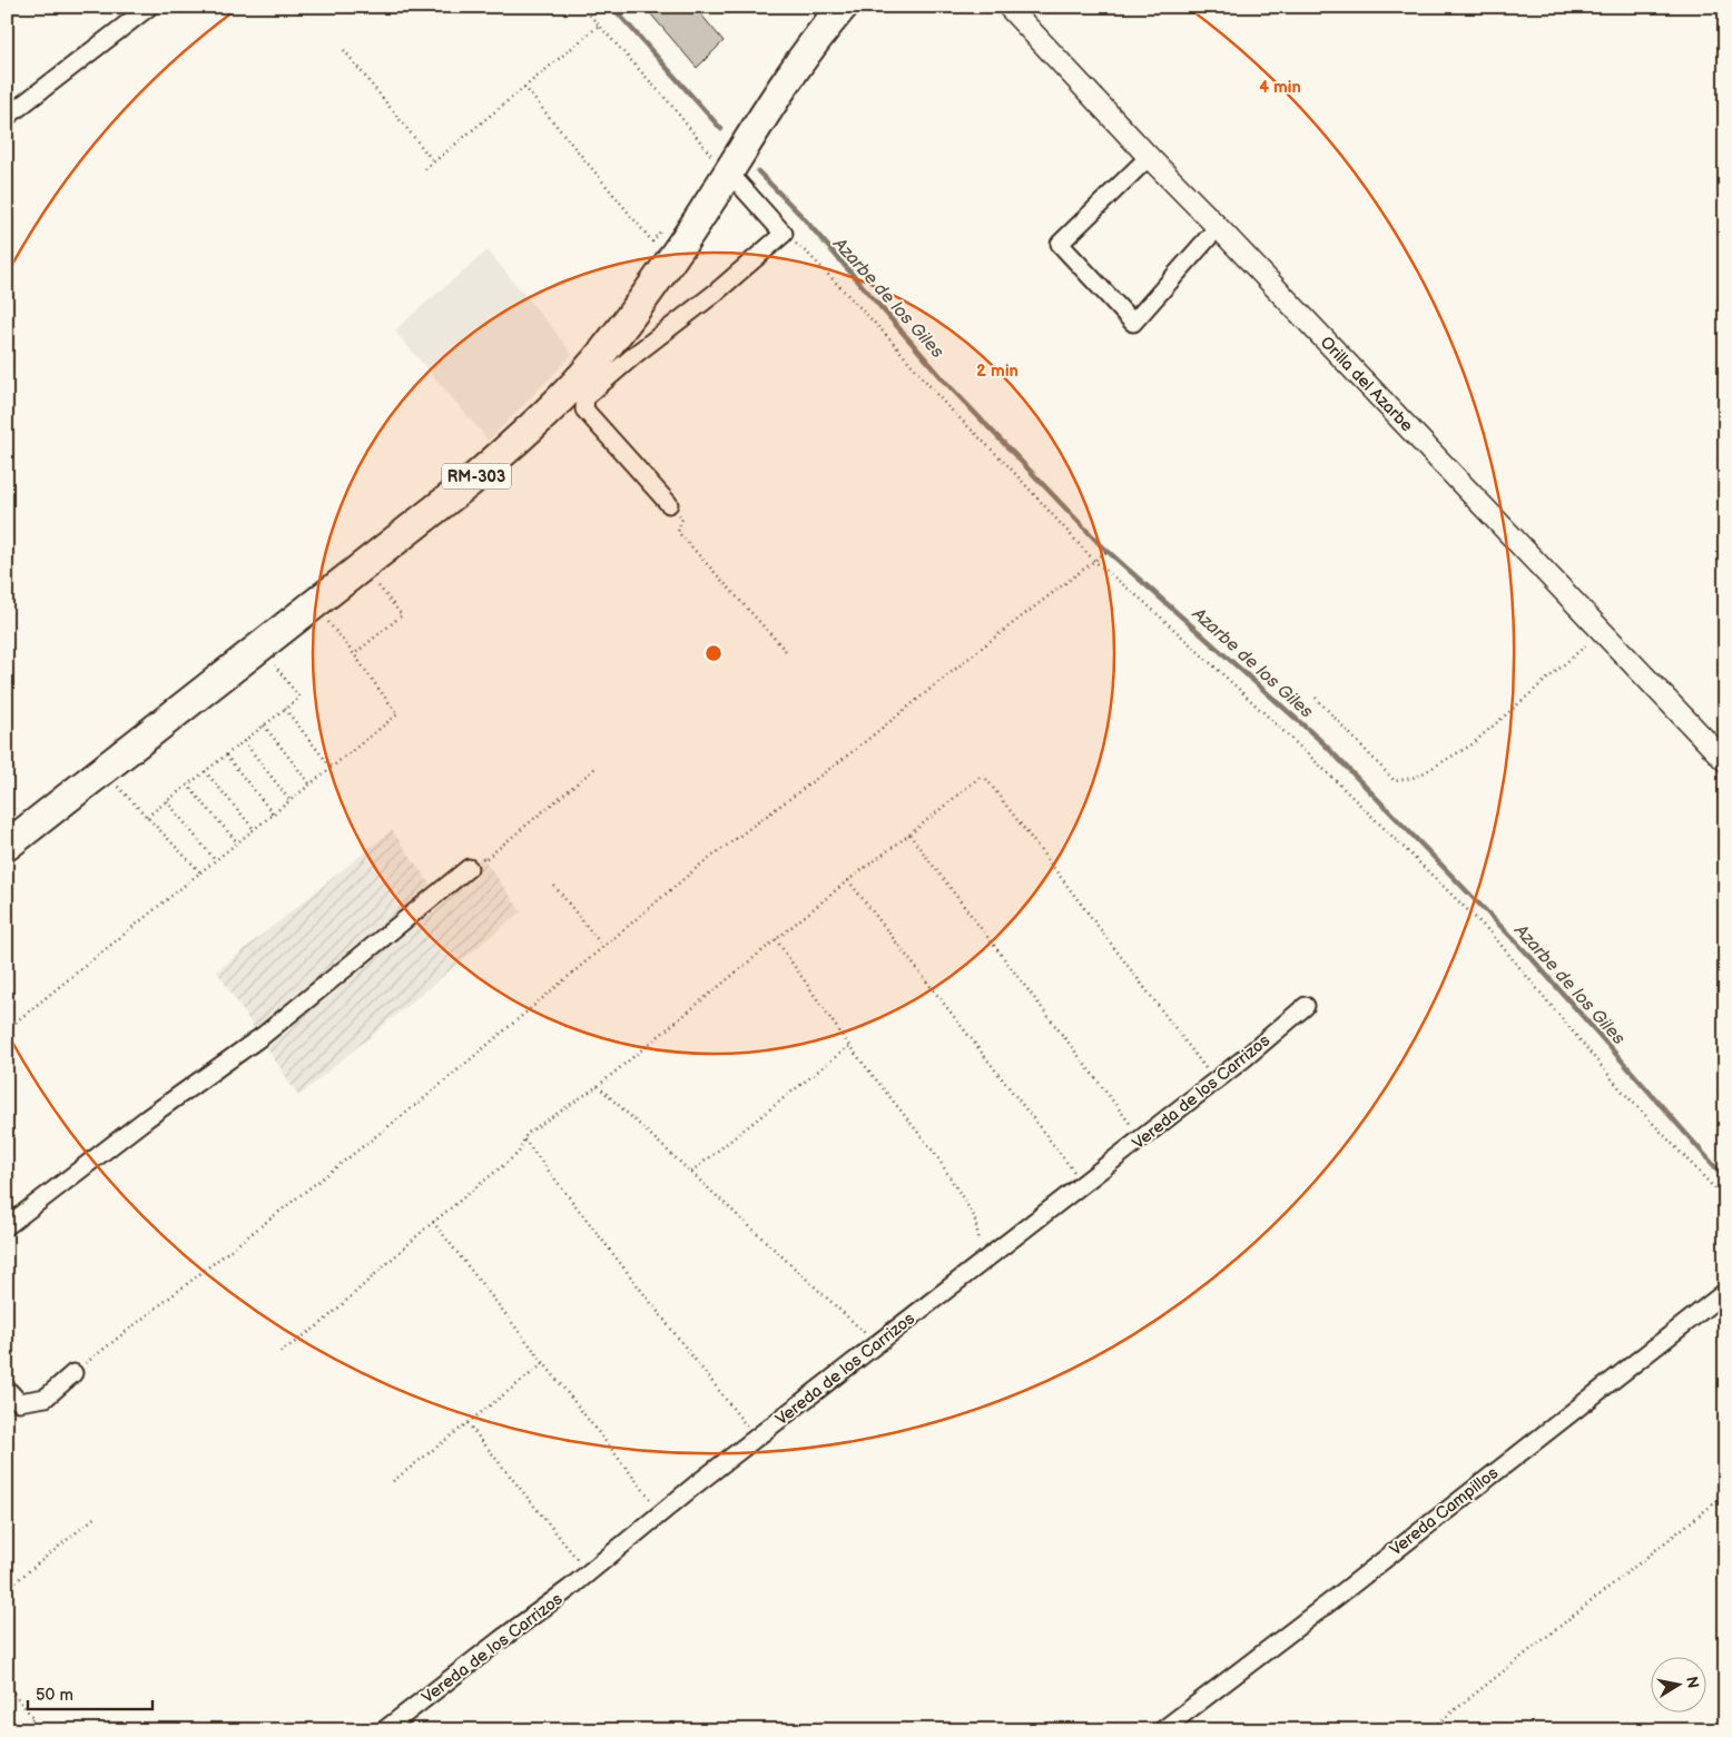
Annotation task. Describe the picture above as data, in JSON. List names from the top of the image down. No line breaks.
{"streets":{"highway":["RM-303"],"street":["Orilla del Azarbe","Vereda de los Carrizos","Vereda Campillos"]},"water":["Azarbe de los Giles"],"scale_bar":"50 m","north":"right","rings":["4 min","2 min"]}
